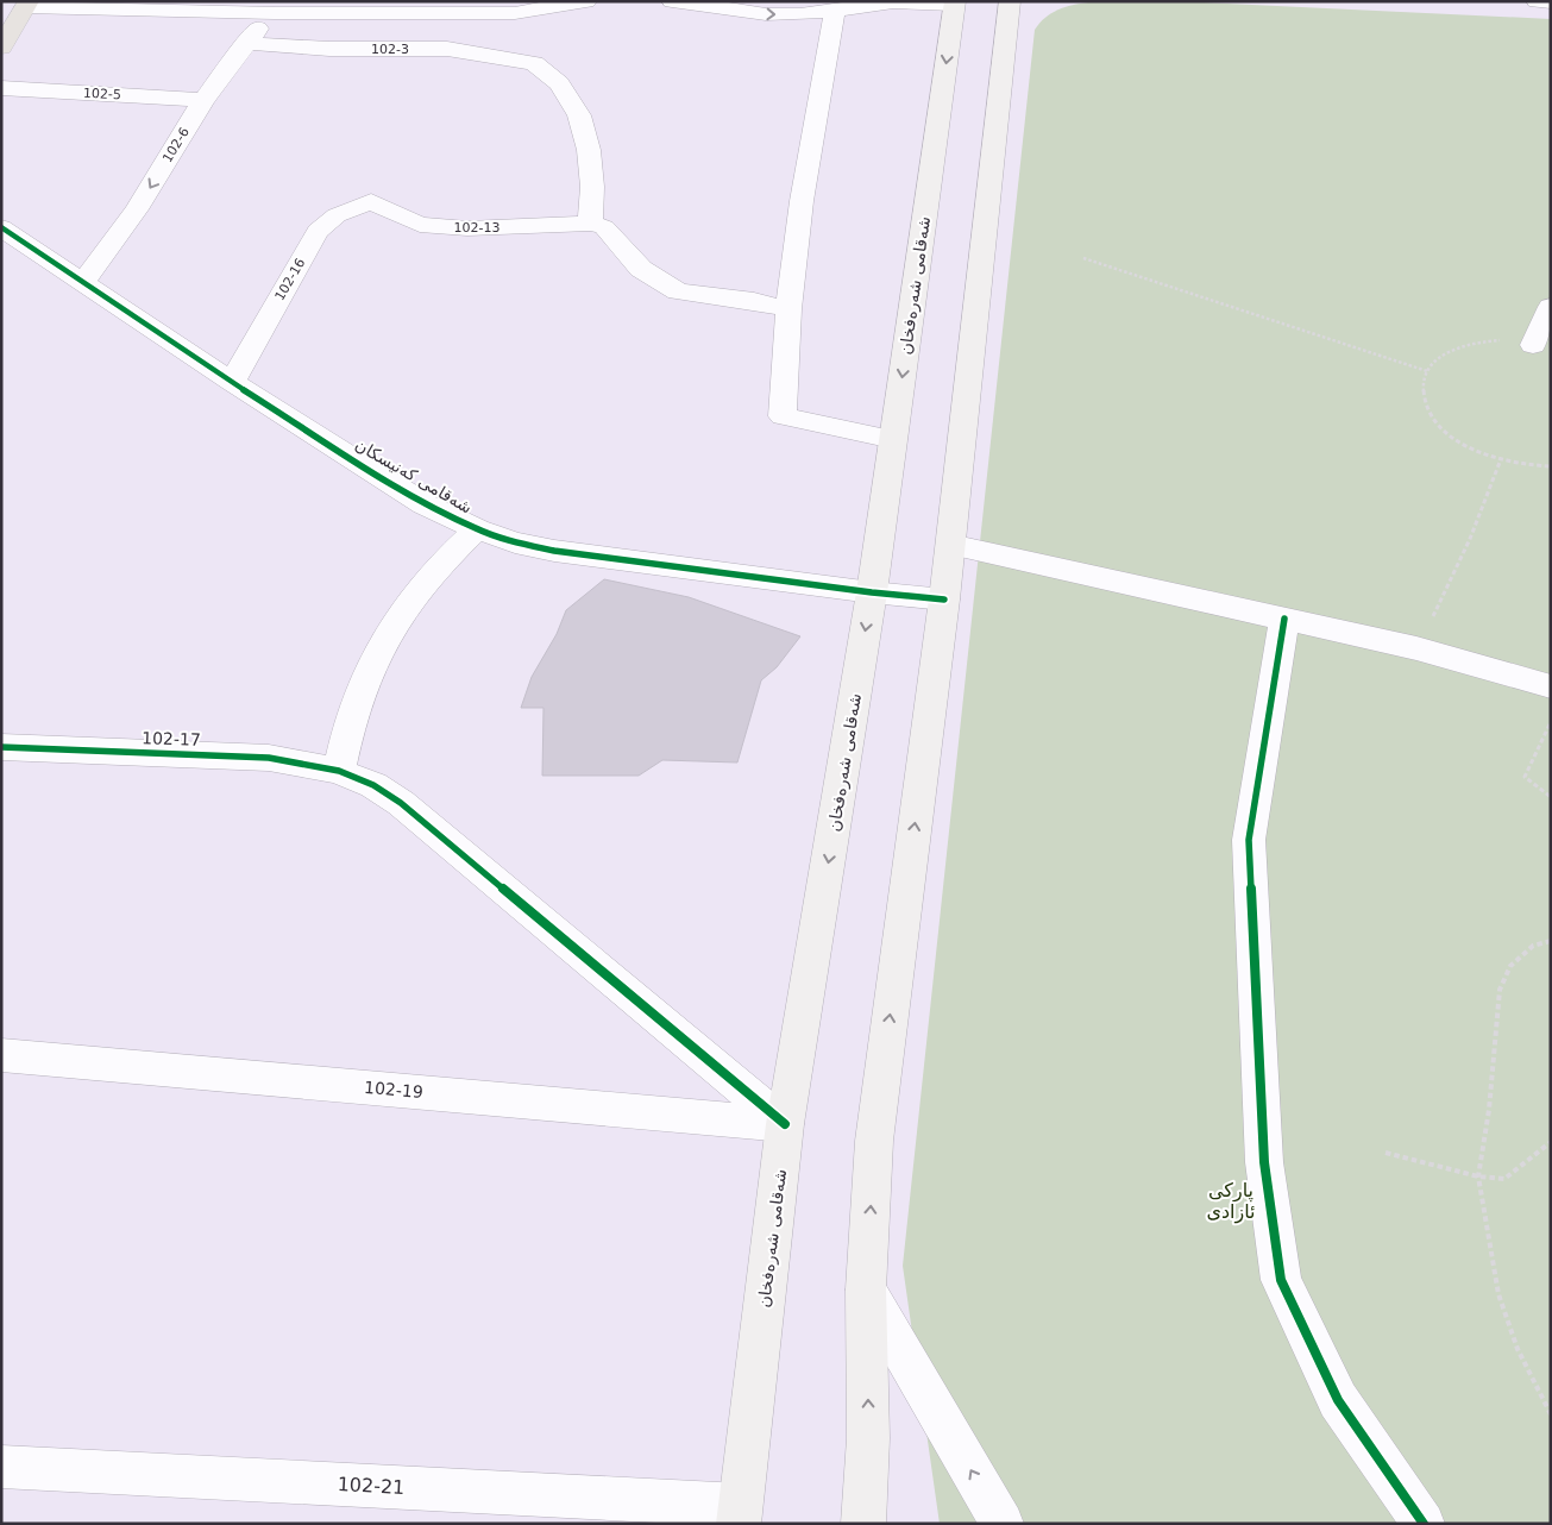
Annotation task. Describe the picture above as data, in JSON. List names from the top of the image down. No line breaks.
{"streets":{"main road":["شەقامی شەرەفخان"],"street":["102-3","102-5","102-6","102-13","102-16","شەقامی کەنیسکان","102-17","102-19","102-21"]},"crossings":[["102-3","102-6"],["102-3","102-13"],["102-5","102-6"],["102-6","شەقامی کەنیسکان"],["102-13","102-16"],["102-16","شەقامی کەنیسکان"],["شەقامی شەرەفخان","شەقامی کەنیسکان"],["شەقامی شەرەفخان","102-17"],["شەقامی شەرەفخان","102-19"],["شەقامی شەرەفخان","102-21"],["102-17","102-19"]],"one_way":["102-6"],"parks":["پارکی ئازادی"]}
